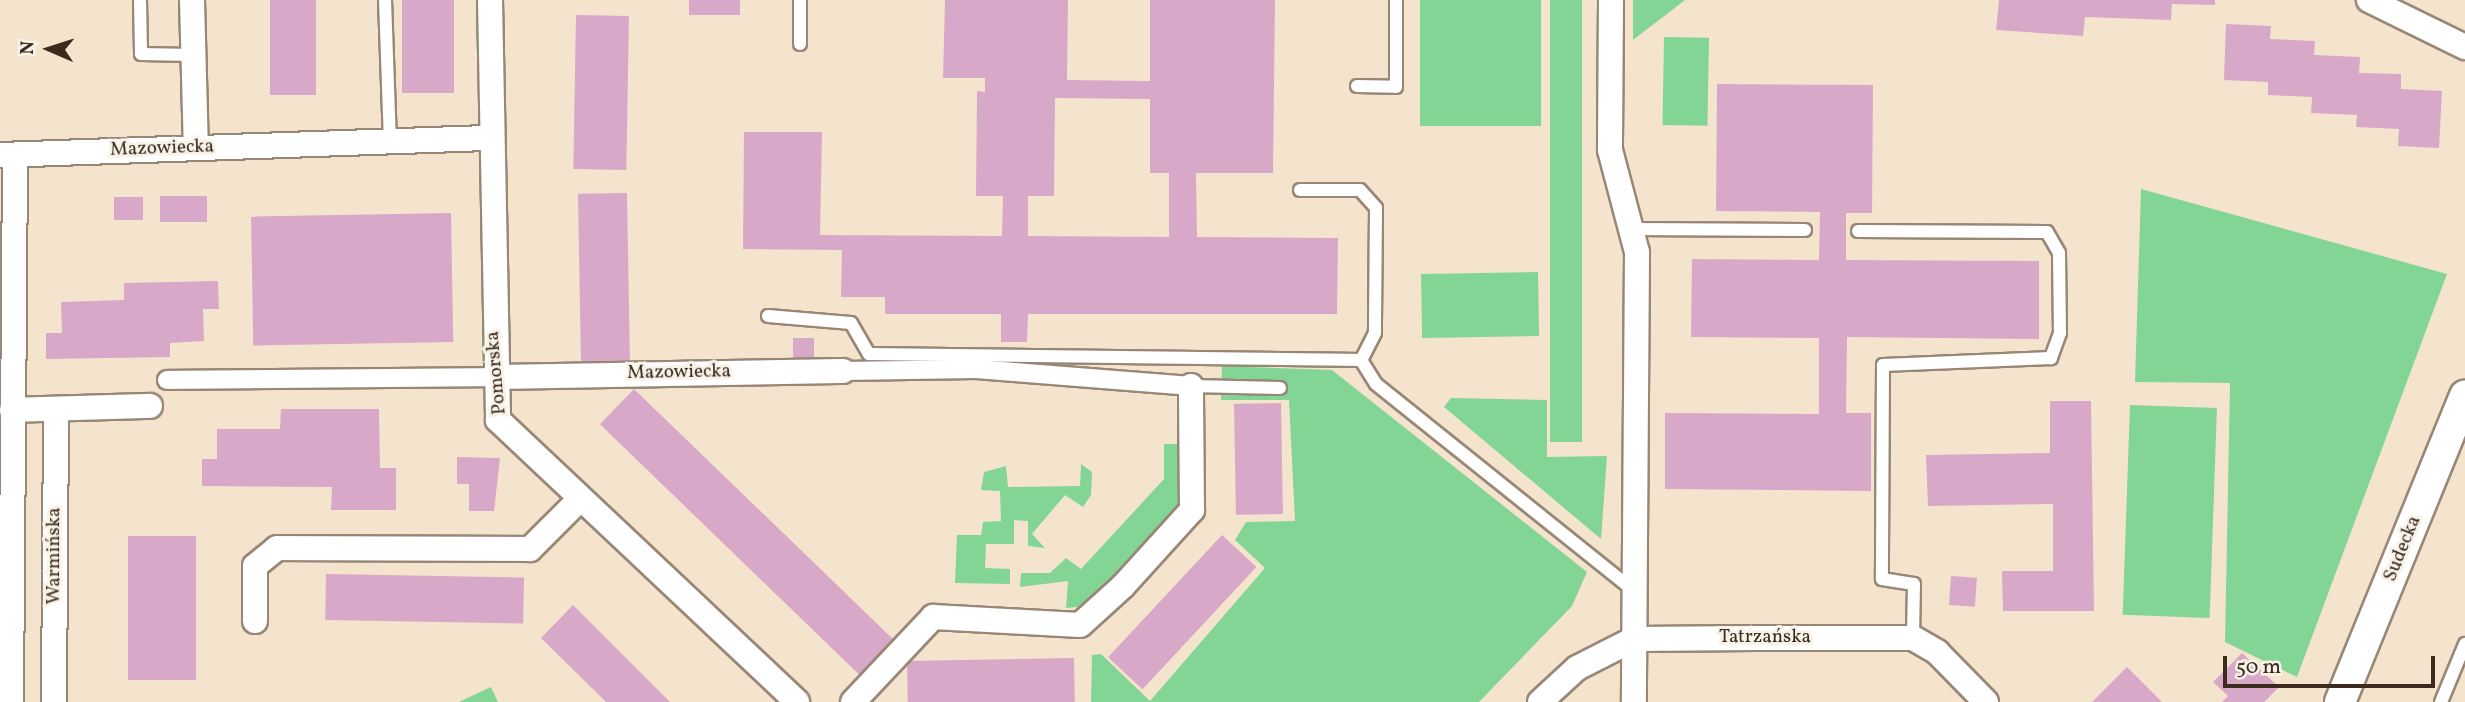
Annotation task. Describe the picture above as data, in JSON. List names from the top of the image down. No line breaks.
{"streets":{"street":["Mazowiecka","Pomorska","Sudecka","Warmińska","Tatrzańska"]},"crossings":[["Mazowiecka","Pomorska"]],"scale_bar":"50 m","north":"left"}
